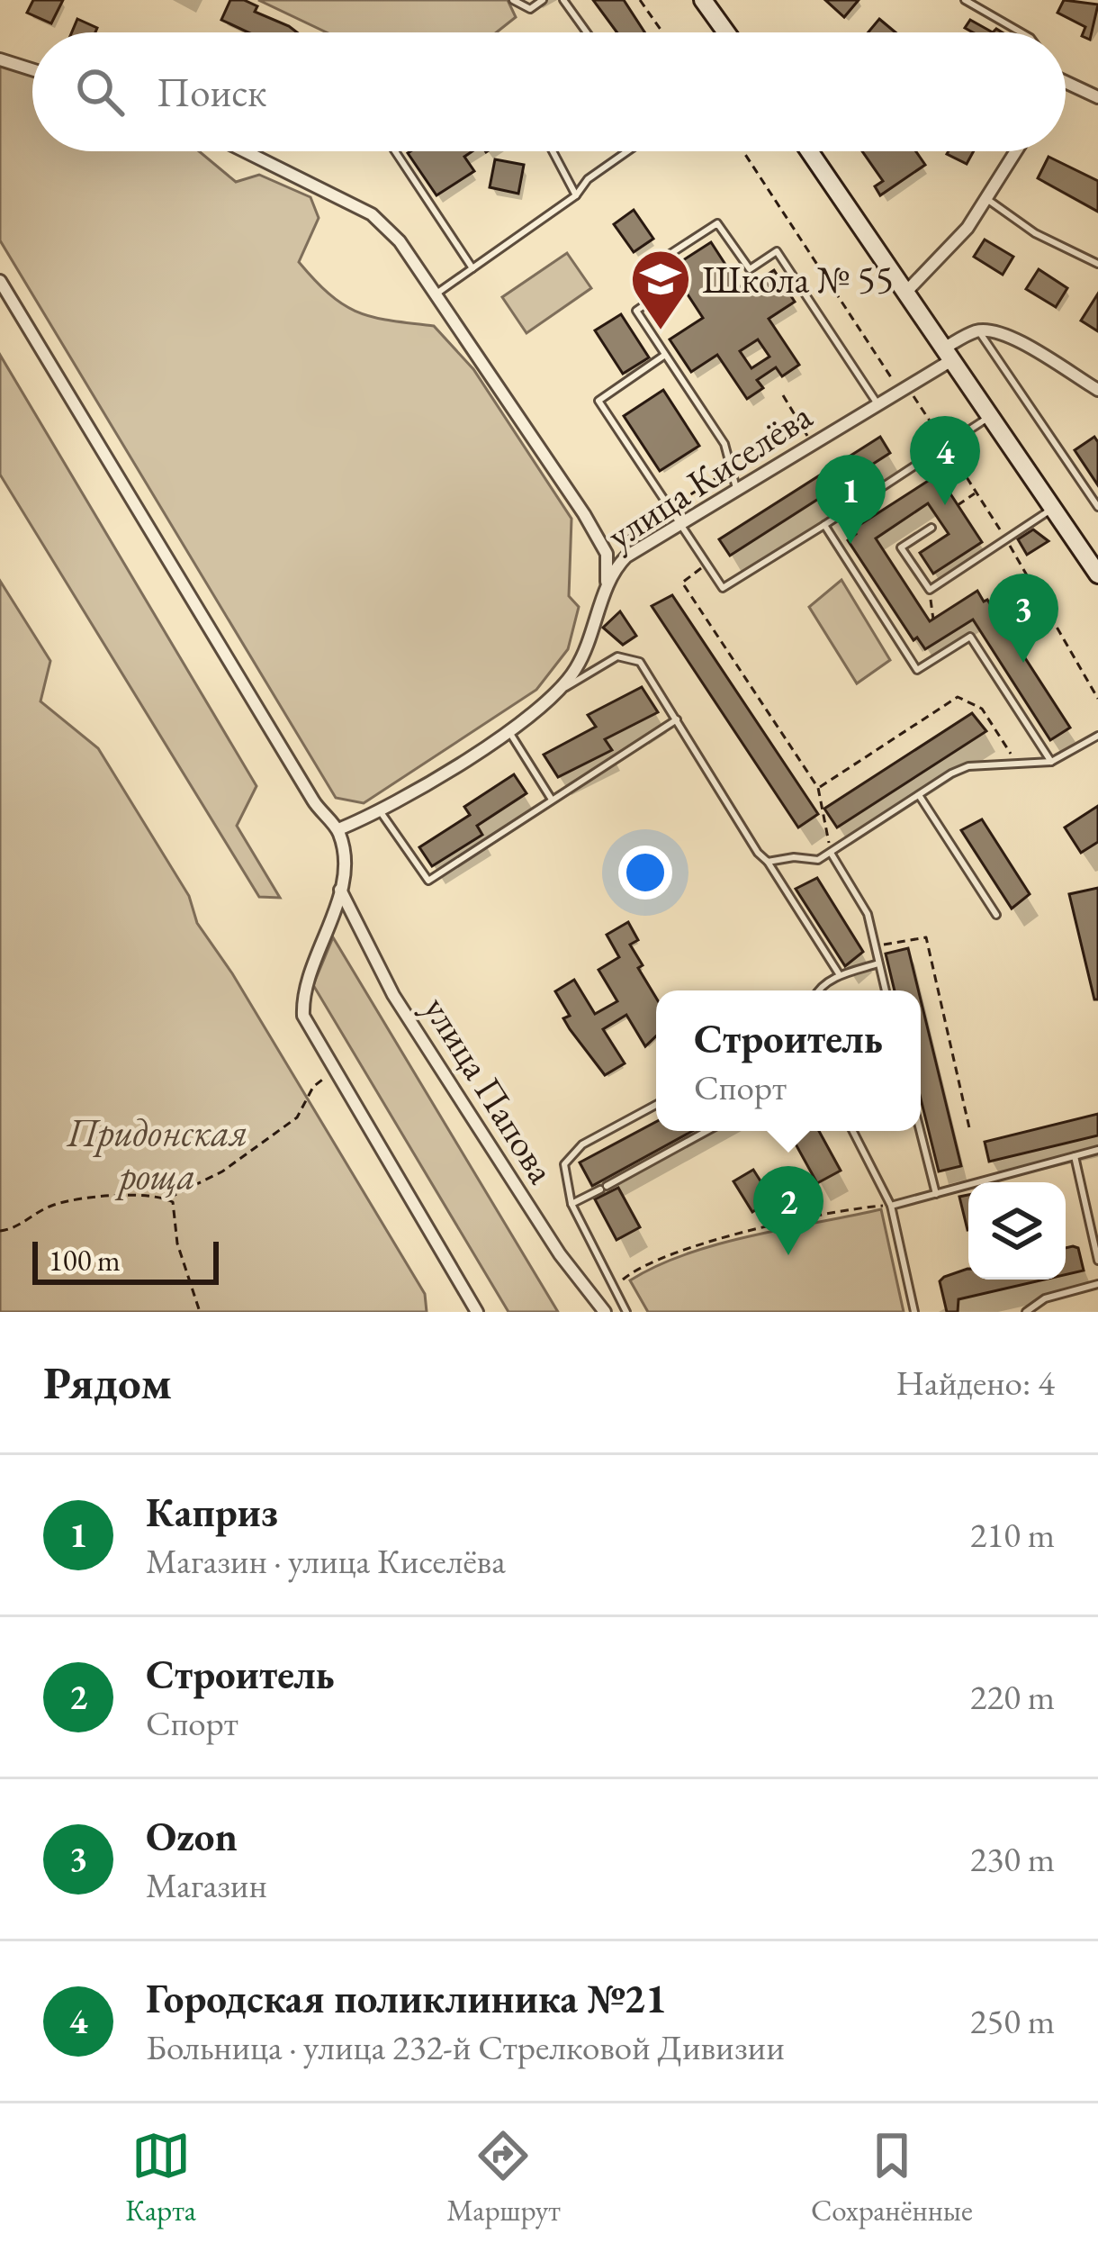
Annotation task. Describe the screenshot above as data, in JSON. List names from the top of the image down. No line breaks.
{"streets":{"street":["улица Киселёва","улица Папова"]},"parks":["Придонская роща"],"places":{"school or university":["Школа № 55"]},"scale_bar":"100 m","page":{"search":"Поиск","pins":["4","1","3","2"],"popup":["Строитель","Спорт"],"scale":"100 m","heading":["Рядом","Найдено: 4"],"list":[{"mark":"1","name":"Каприз","note":"Магазин · улица Киселёва","value":"210 m"},{"mark":"2","name":"Строитель","note":"Спорт","value":"220 m"},{"mark":"3","name":"Ozon","note":"Магазин","value":"230 m"},{"mark":"4","name":"Городская поликлиника №21","note":"Больница · улица 232-й Стрелковой Дивизии","value":"250 m"}],"nav":["Карта","Маршрут","Сохранённые"]}}
